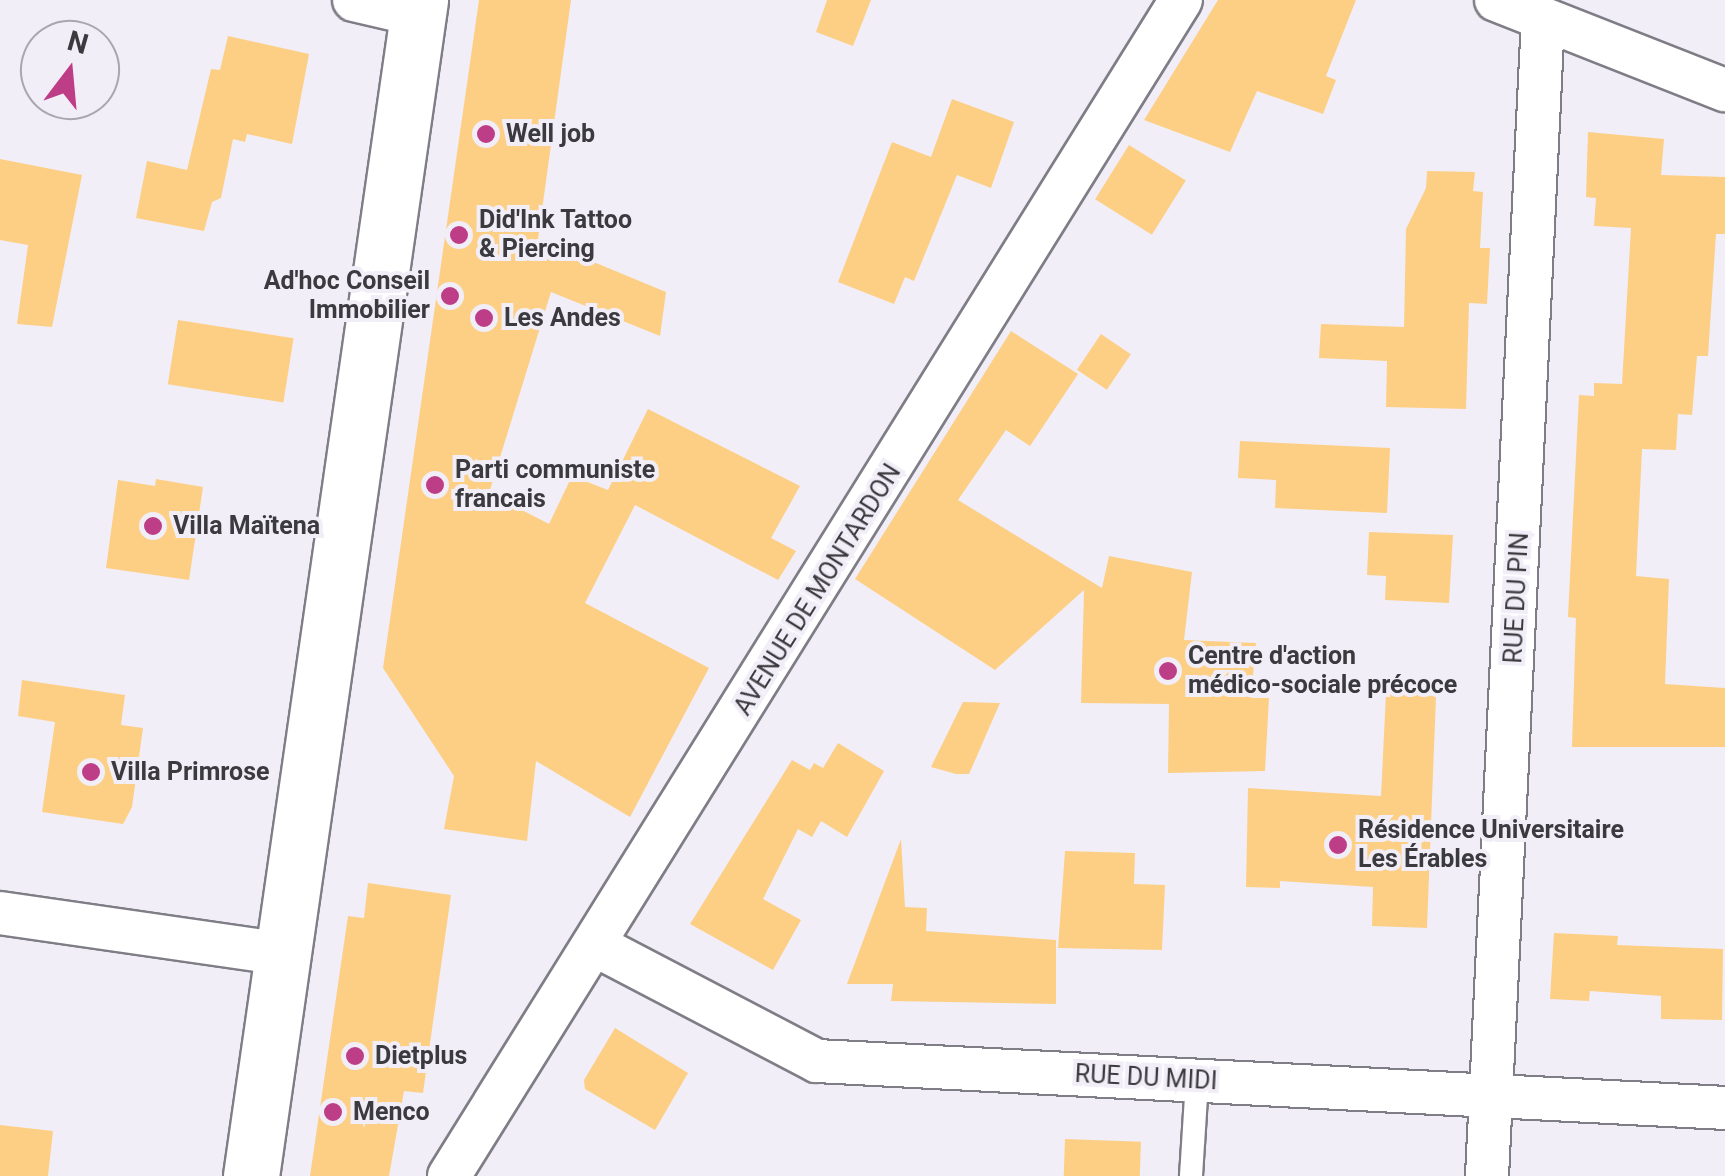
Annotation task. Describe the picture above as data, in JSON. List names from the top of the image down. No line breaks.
{"streets":{"street":["AVENUE DE MONTARDON","RUE DU PIN","RUE DU MIDI"]},"crossings":[["AVENUE DE MONTARDON","RUE DU MIDI"],["RUE DU PIN","RUE DU MIDI"]],"places":["Well job","Did'Ink Tattoo & Piercing","Ad'hoc Conseil Immobilier","Les Andes","Parti communiste francais","Villa Maïtena","Centre d'action médico-sociale précoce","Villa Primrose","Résidence Universitaire Les Érables","Dietplus","Menco"],"north":"top"}
